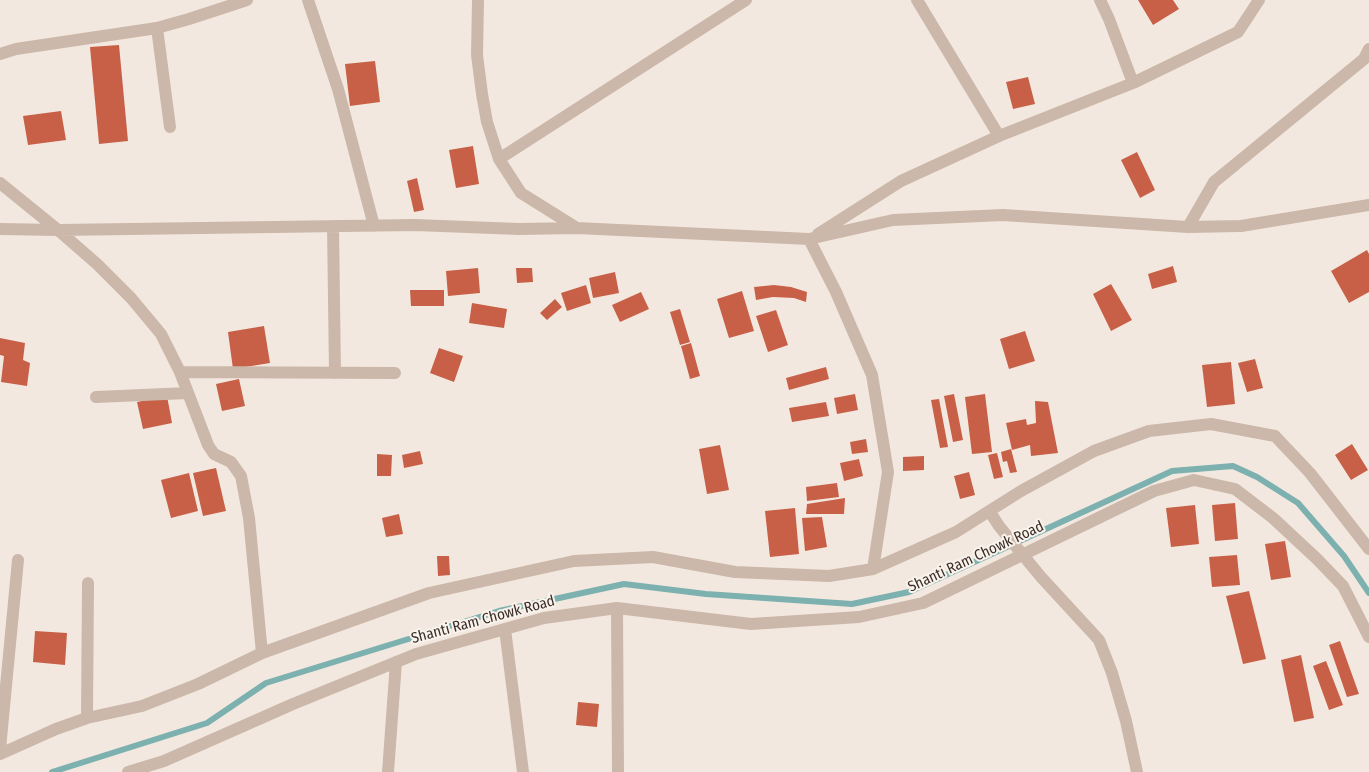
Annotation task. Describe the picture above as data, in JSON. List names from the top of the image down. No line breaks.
{"streets":{"street":["Shanti Ram Chowk Road"]}}
